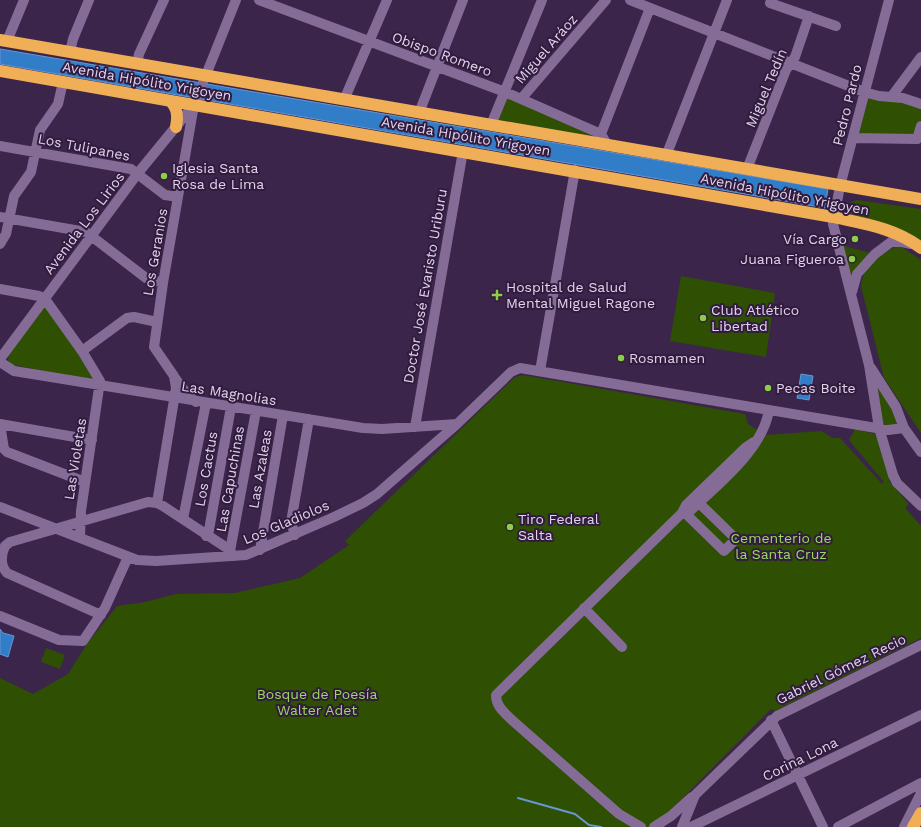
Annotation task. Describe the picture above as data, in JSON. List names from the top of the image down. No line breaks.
{"streets":{"highway":["Avenida Hipólito Yrigoyen"],"street":["Miguel Aráoz","Obispo Romero","Miguel Tedín","Pedro Pardo","Los Tulipanes","Avenida Los Lirios","Los Geranios","Doctor José Evaristo Uriburu","Las Magnolias","Las Violetas","Los Cactus","Las Azaleas","Las Capuchinas","Los Gladiolos","Gabriel Gómez Recio","Corina Lona"]},"crossings":[["Miguel Aráoz","Obispo Romero"],["Avenida Hipólito Yrigoyen","Miguel Tedín"],["Avenida Hipólito Yrigoyen","Pedro Pardo"],["Avenida Hipólito Yrigoyen","Avenida Los Lirios"],["Avenida Hipólito Yrigoyen","Los Geranios"],["Avenida Hipólito Yrigoyen","Doctor José Evaristo Uriburu"],["Los Tulipanes","Avenida Los Lirios"],["Los Tulipanes","Los Geranios"],["Avenida Los Lirios","Los Geranios"],["Los Geranios","Las Magnolias"],["Doctor José Evaristo Uriburu","Las Magnolias"],["Las Magnolias","Las Violetas"],["Las Magnolias","Los Cactus"],["Las Magnolias","Las Azaleas"],["Las Magnolias","Las Capuchinas"],["Las Magnolias","Los Gladiolos"],["Las Violetas","Los Gladiolos"],["Las Azaleas","Los Gladiolos"],["Las Capuchinas","Los Gladiolos"]],"parks":["Cementerio de la Santa Cruz","Bosque de Poesía Walter Adet"],"places":{"other":["Iglesia Santa Rosa de Lima","Vía Cargo","Juana Figueroa","Club Atlético Libertad","Rosmamen","Pecas Boite","Tiro Federal Salta"],"health":["Hospital de Salud Mental Miguel Ragone"]}}
